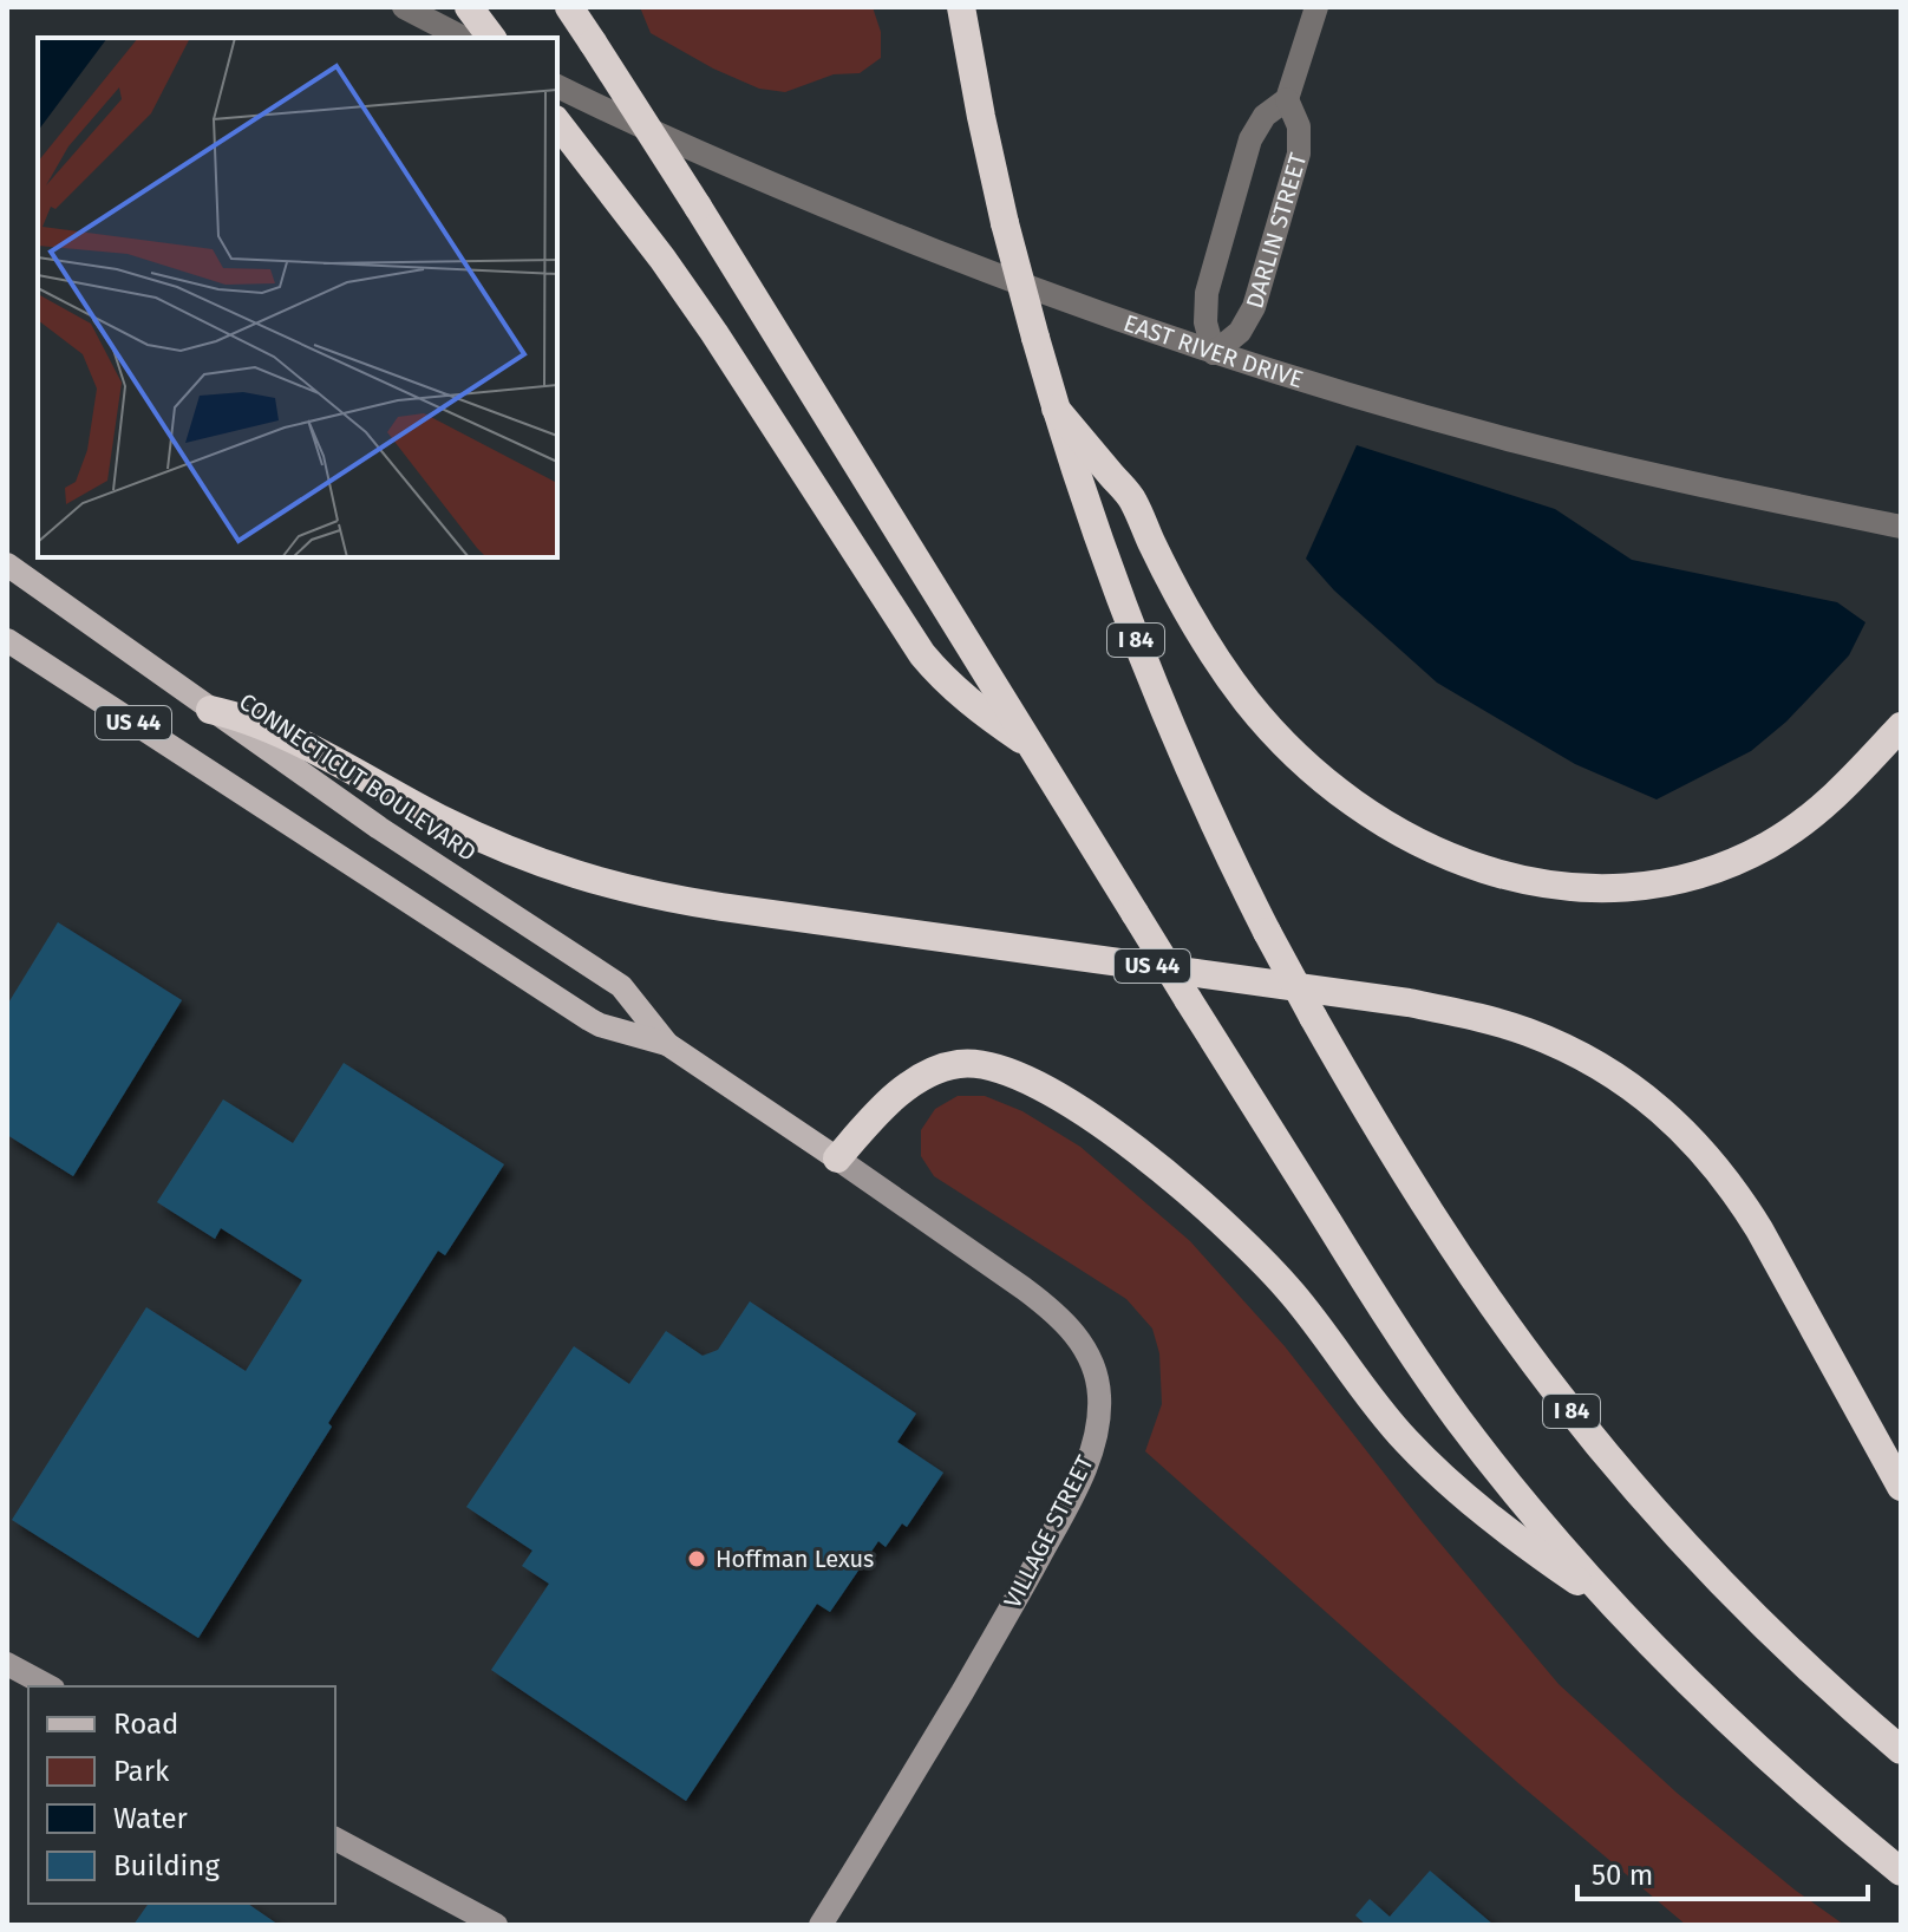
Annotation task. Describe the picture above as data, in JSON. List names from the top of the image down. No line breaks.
{"streets":{"highway":["I 84","US 44"],"main road":["CONNECTICUT BOULEVARD","VILLAGE STREET"],"street":["DARLIN STREET","EAST RIVER DRIVE"]},"crossings":[["DARLIN STREET","EAST RIVER DRIVE"],["US 44","CONNECTICUT BOULEVARD"],["CONNECTICUT BOULEVARD","VILLAGE STREET"]],"places":["Hoffman Lexus"],"legend":["Road","Park","Water","Building"],"scale_bar":"50 m"}
